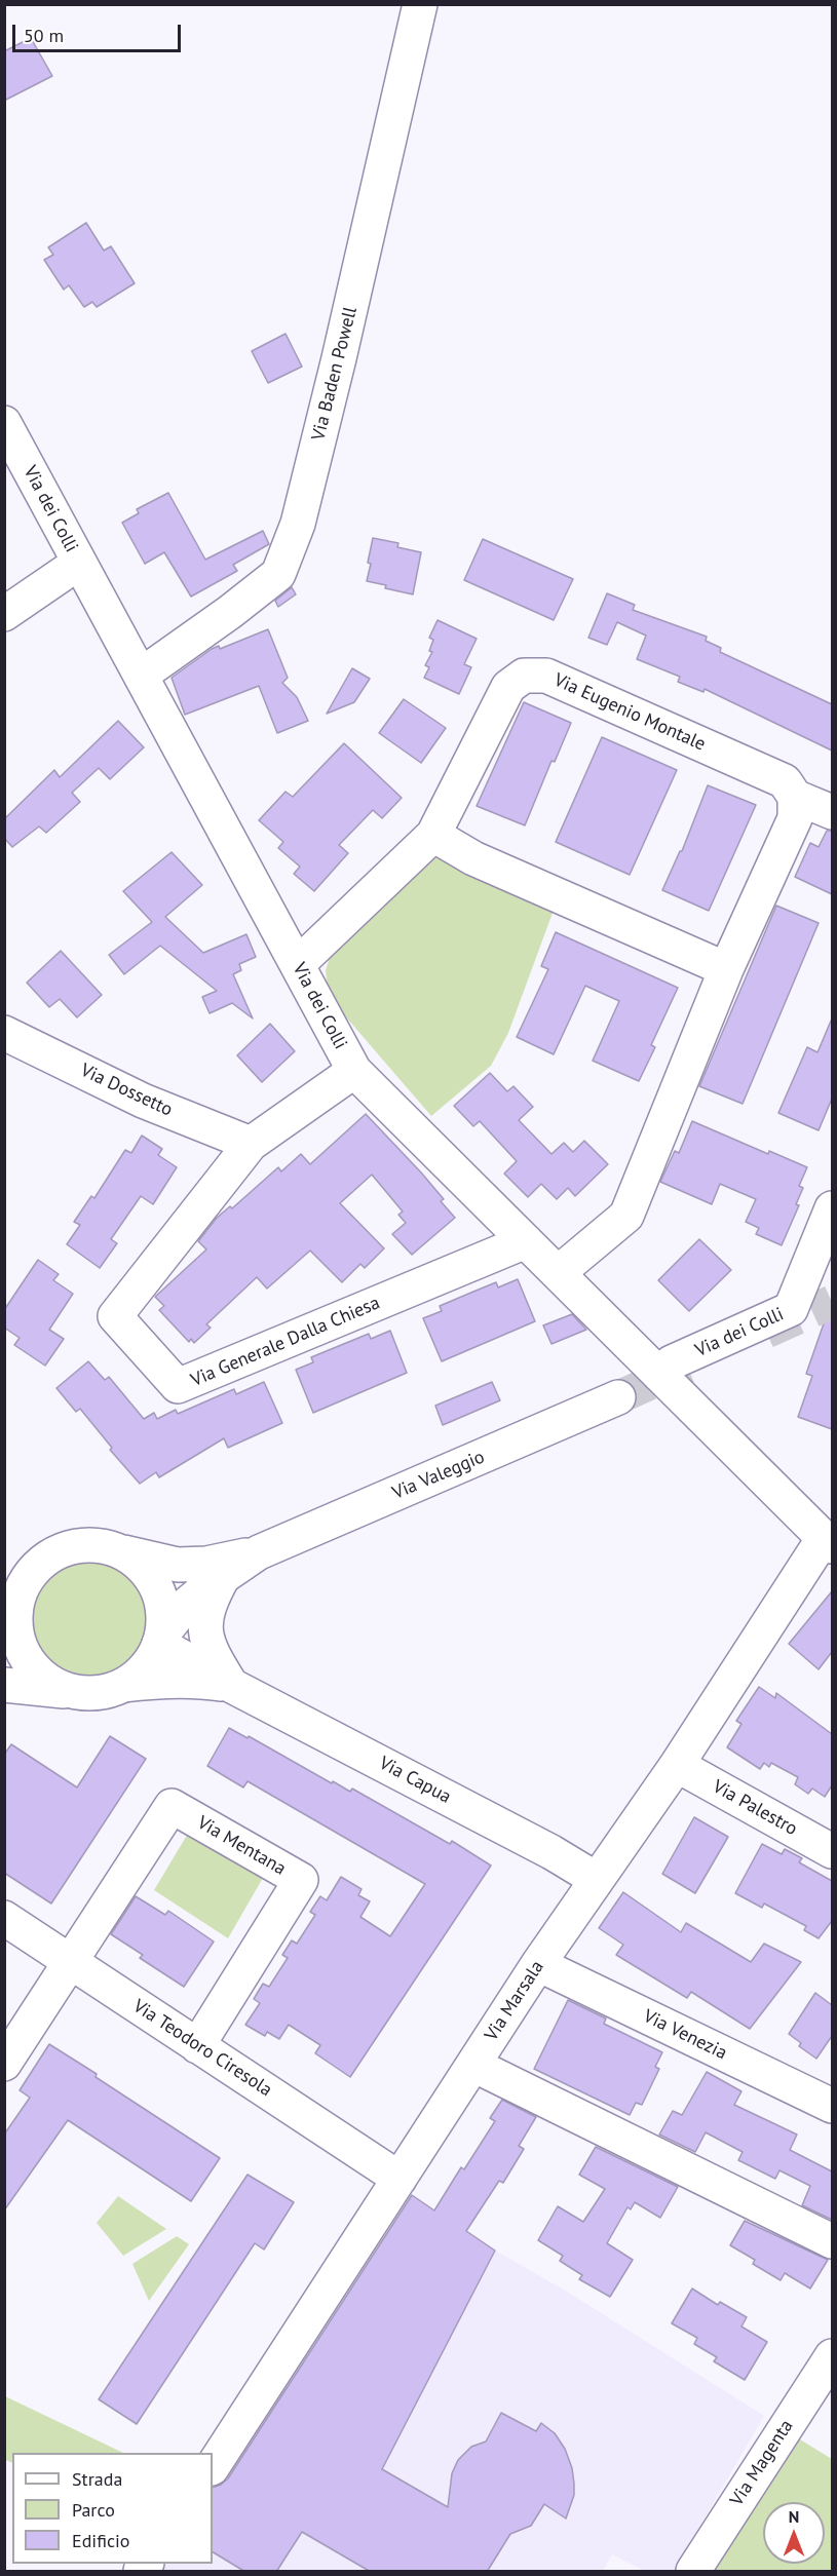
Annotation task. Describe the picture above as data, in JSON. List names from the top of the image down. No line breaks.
{"streets":{"street":["Via Baden Powell","Via dei Colli","Via Eugenio Montale","Via Dossetto","Via Generale Dalla Chiesa","Via Valeggio","Via Capua","Via Palestro","Via Mentana","Via Marsala","Via Venezia","Via Teodoro Ciresola","Via Magenta"]},"crossings":[["Via Baden Powell","Via dei Colli"],["Via dei Colli","Via Eugenio Montale"],["Via dei Colli","Via Generale Dalla Chiesa"],["Via dei Colli","Via Marsala"],["Via Dossetto","Via Generale Dalla Chiesa"],["Via Valeggio","Via Capua"],["Via Capua","Via Marsala"],["Via Palestro","Via Marsala"],["Via Mentana","Via Teodoro Ciresola"],["Via Marsala","Via Venezia"],["Via Marsala","Via Teodoro Ciresola"]],"legend":["Strada","Parco","Edificio"],"scale_bar":"50 m","north":"top"}
